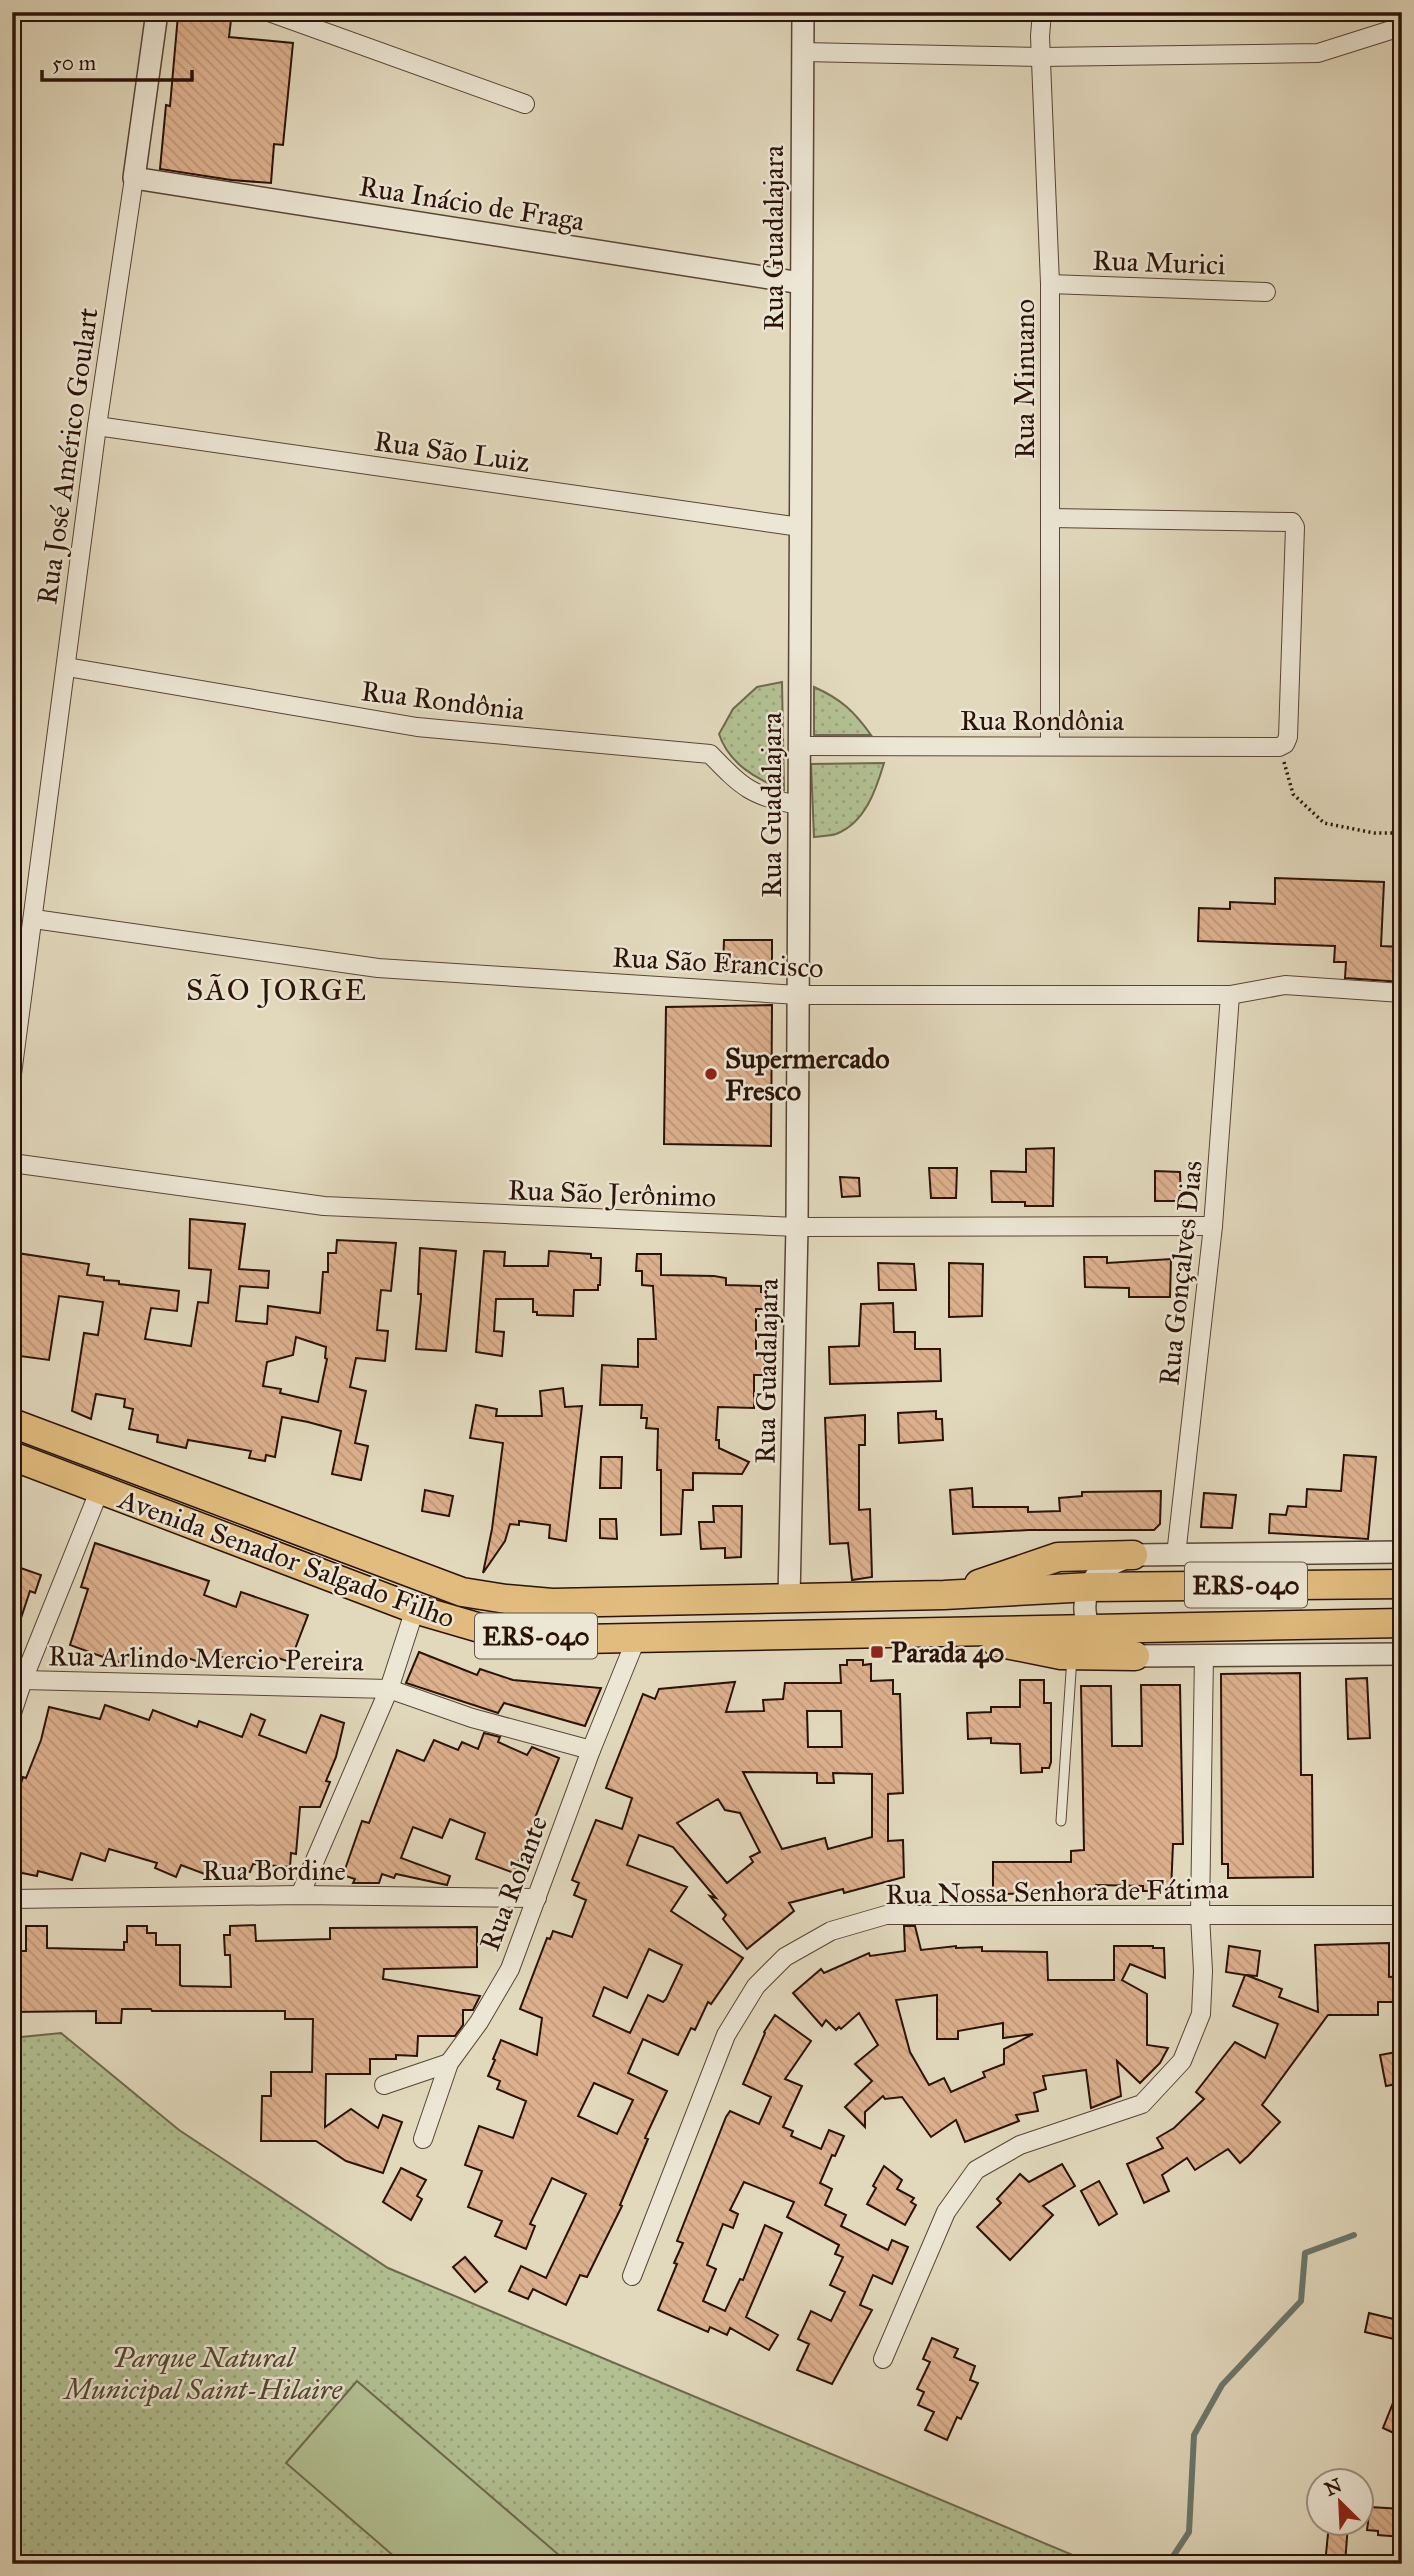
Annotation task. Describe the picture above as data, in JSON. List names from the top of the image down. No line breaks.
{"streets":{"main road":["Avenida Senador Salgado Filho","ERS-040"],"street":["Rua Inácio de Fraga","Rua Guadalajara","Rua Murici","Rua Minuano","Rua São Luiz","Rua José Américo Goulart","Rua Rondônia","Rua São Francisco","Rua São Jerônimo","Rua Gonçalves Dias","Rua Arlindo Mercio Pereira","Rua Bordine","Rua Rolante","Rua Nossa Senhora de Fátima"]},"crossings":[["Rua Inácio de Fraga","Rua Guadalajara"],["Rua Inácio de Fraga","Rua José Américo Goulart"],["Rua Guadalajara","Rua São Luiz"],["Rua Guadalajara","Rua Rondônia"],["Rua Guadalajara","Rua São Francisco"],["Rua Guadalajara","Rua São Jerônimo"],["Rua Guadalajara","Avenida Senador Salgado Filho"],["Rua Murici","Rua Minuano"],["Rua Minuano","Rua Rondônia"],["Rua São Luiz","Rua José Américo Goulart"],["Rua José Américo Goulart","Rua Rondônia"],["Rua José Américo Goulart","Rua São Francisco"],["Rua São Francisco","Rua Gonçalves Dias"],["Rua São Jerônimo","Rua Gonçalves Dias"],["Rua Gonçalves Dias","Avenida Senador Salgado Filho"],["Avenida Senador Salgado Filho","Rua Rolante"],["Rua Arlindo Mercio Pereira","Rua Rolante"],["Rua Bordine","Rua Rolante"]],"districts":["SÃO JORGE"],"parks":["Parque Natural Municipal Saint-Hilaire"],"places":{"other":["Supermercado Fresco"],"transit":["Parada 40"]},"scale_bar":"50 m","north":"top left"}
